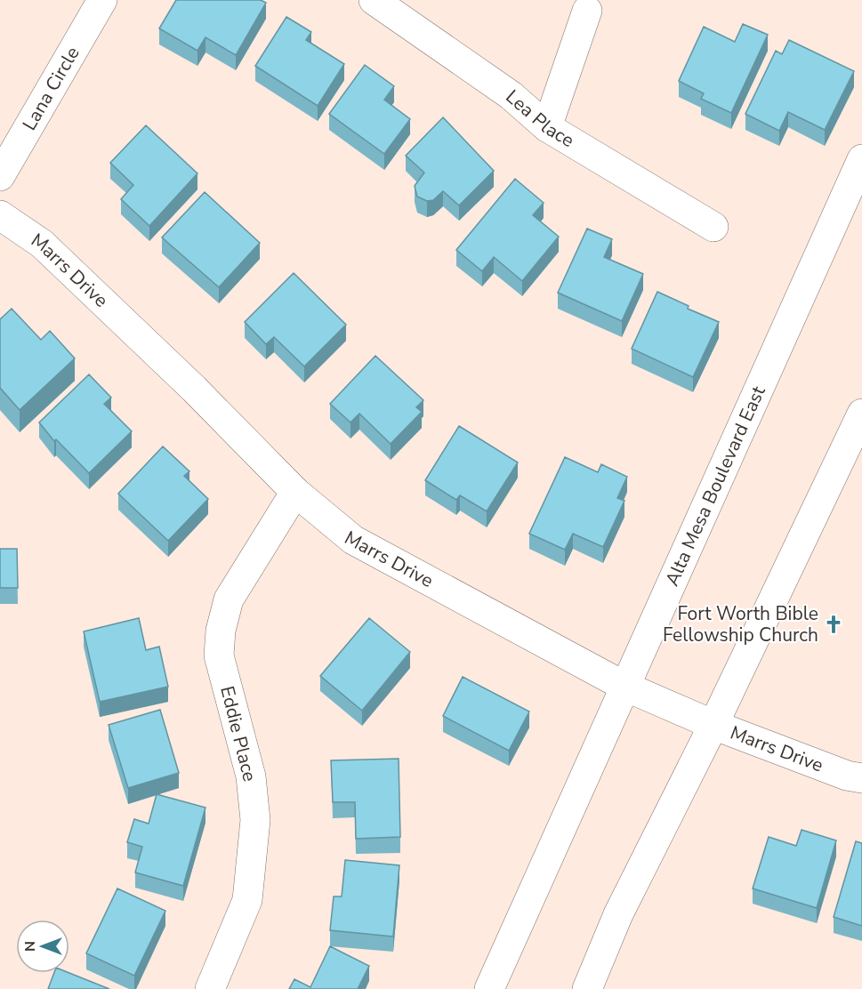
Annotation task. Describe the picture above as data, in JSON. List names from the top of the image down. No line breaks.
{"streets":{"street":["Lana Circle","Lea Place","Marrs Drive","Alta Mesa Boulevard East","Eddie Place"]},"crossings":[["Marrs Drive","Alta Mesa Boulevard East"],["Marrs Drive","Eddie Place"]],"places":{"church":["Fort Worth Bible Fellowship Church"]},"north":"left"}
